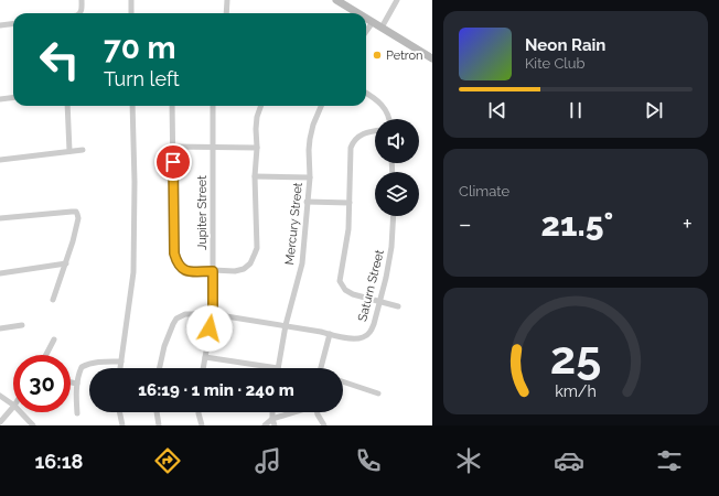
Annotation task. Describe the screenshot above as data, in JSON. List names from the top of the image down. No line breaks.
{"streets":{"street":["Jupiter Street","Mercury Street","Saturn Street"]},"crossings":[["Jupiter Street","Saturn Street"],["Mercury Street","Saturn Street"]],"places":["Petron"],"page":{"turn":["70 m","Turn left"],"song":["Neon Rain","Kite Club"],"tile":"Climate","heat":["−","21.5°","+"],"limit":"30","trip":"16:19 · 1 min · 240 m","tabs":"16:18","gauge":["25","km/h"]}}
